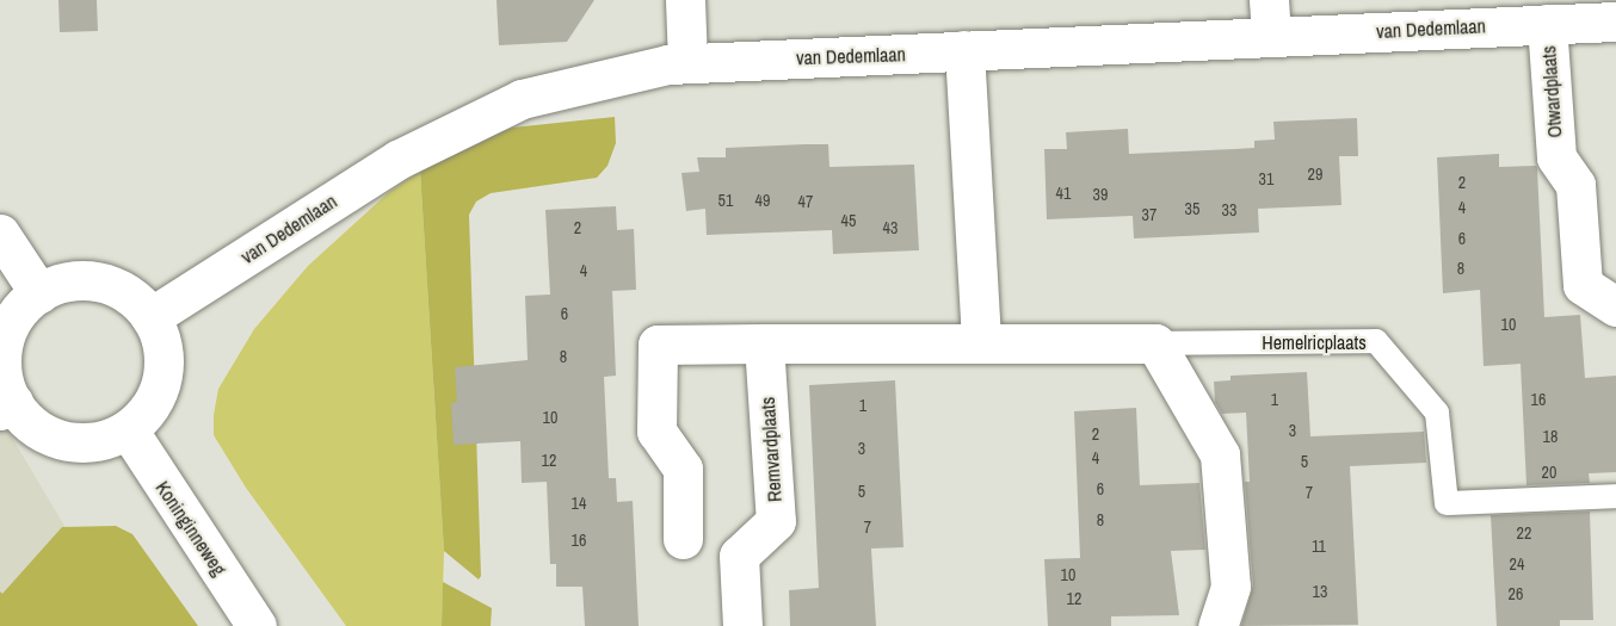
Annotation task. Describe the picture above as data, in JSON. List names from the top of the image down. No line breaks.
{"streets":{"street":["van Dedemlaan","Otwardplaats","Hemelricplaats","Remvardplaats","Koninginneweg"]},"crossings":[["van Dedemlaan","Otwardplaats"],["van Dedemlaan","Koninginneweg"]],"house_numbers":["29","31","2","41","39","51","49","47","4","35","33","37","45","2","43","6","8","4","6","10","8","1","16","1","10","3","2","18","3","4","12","5","20","6","5","7","14","8","7","22","16","11","24","10","13","26","12"]}
